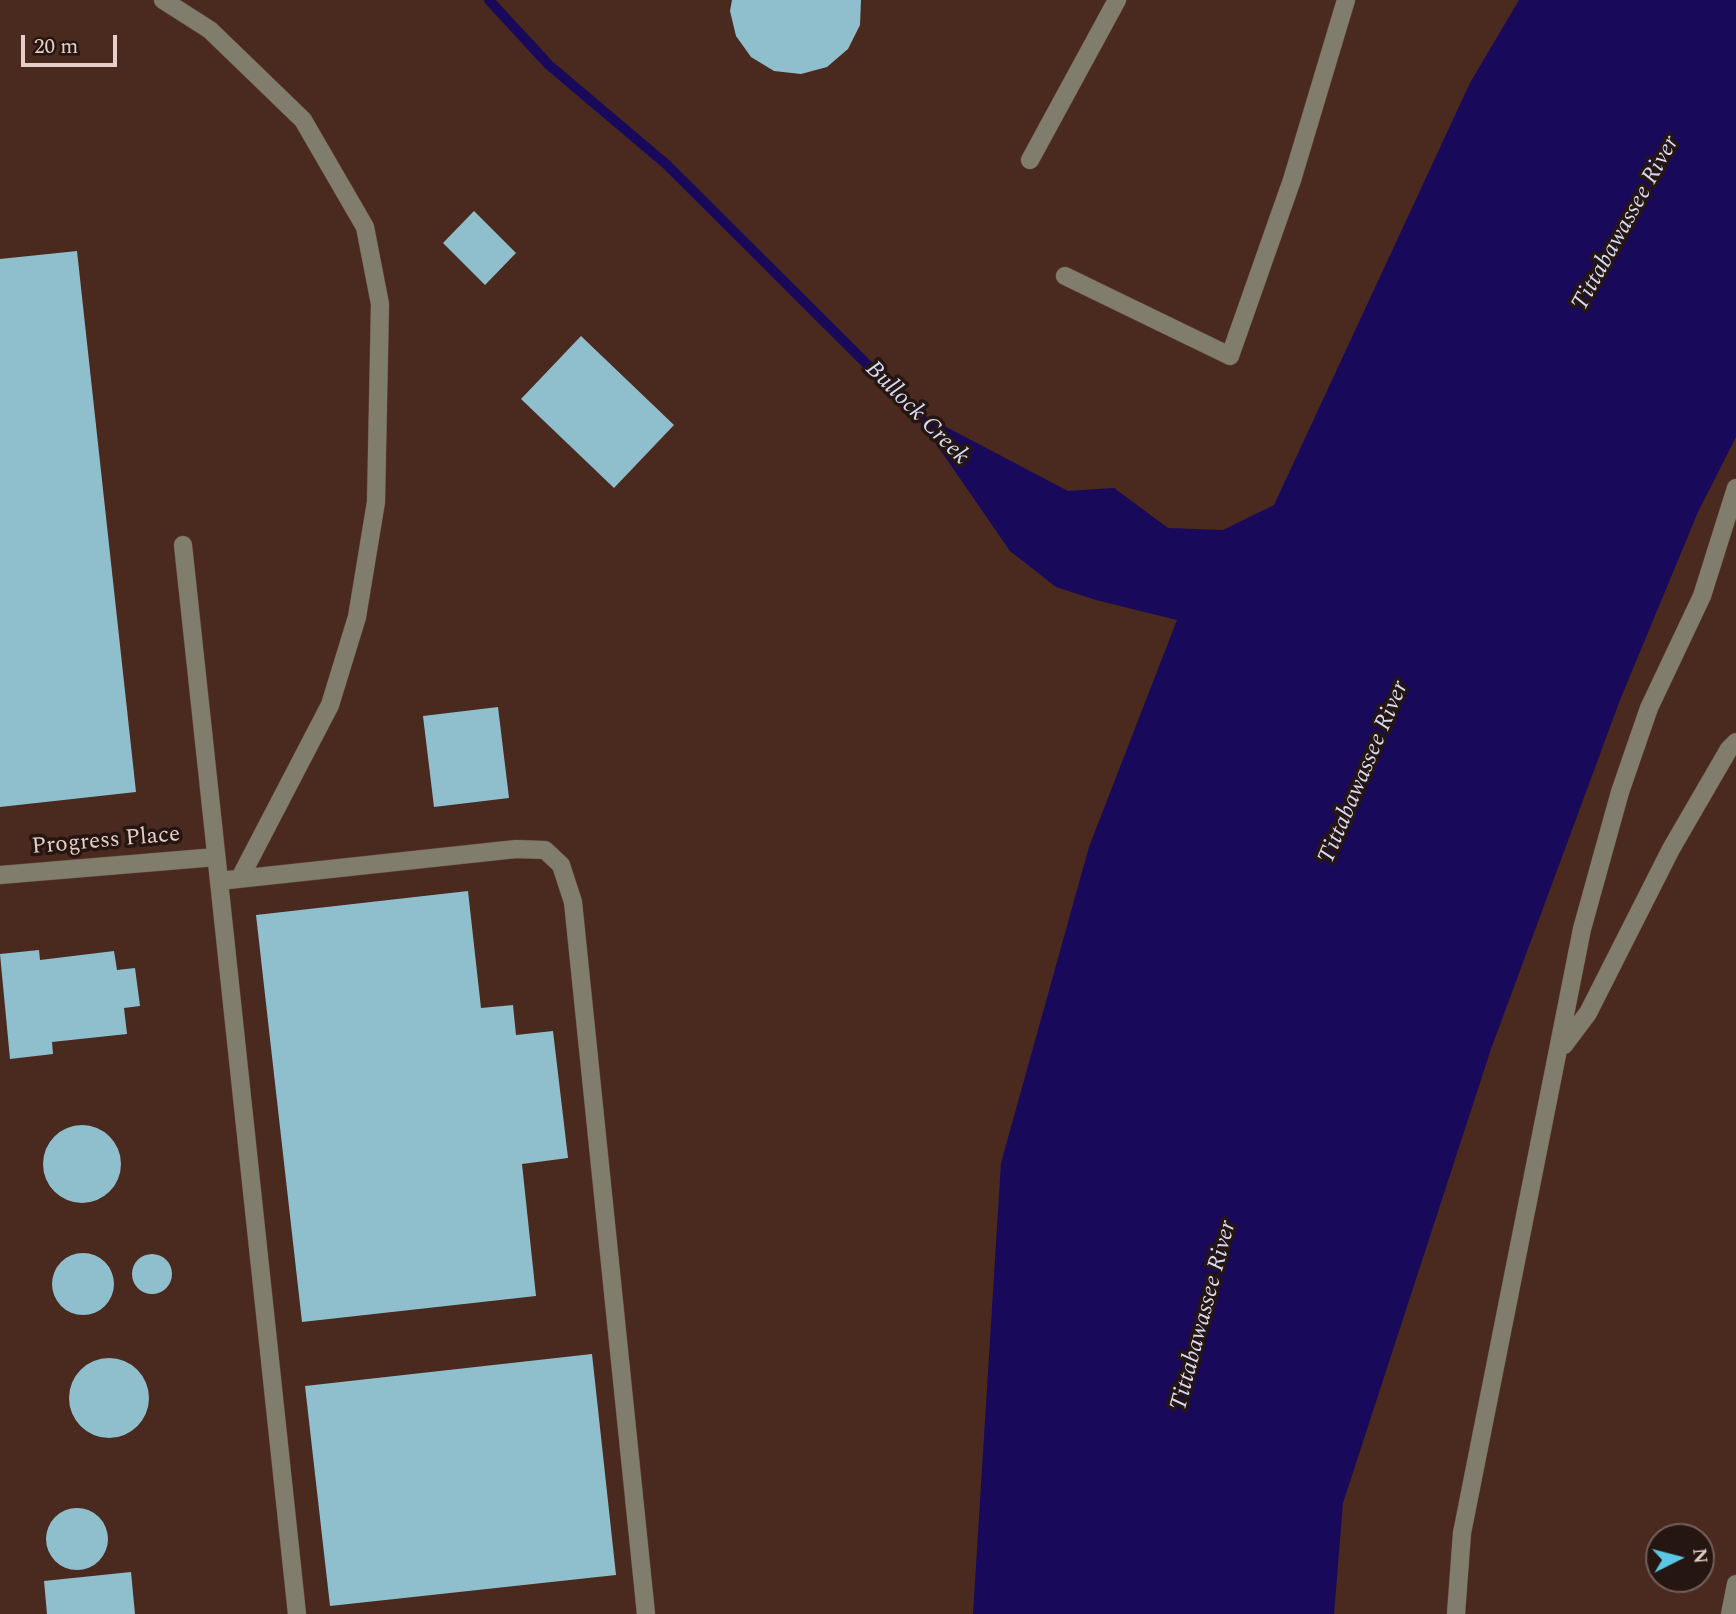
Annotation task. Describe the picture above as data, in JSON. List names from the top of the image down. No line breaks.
{"streets":{"lane":["Progress Place"]},"water":["Tittabawassee River","Bullock Creek"],"scale_bar":"20 m","north":"right"}
